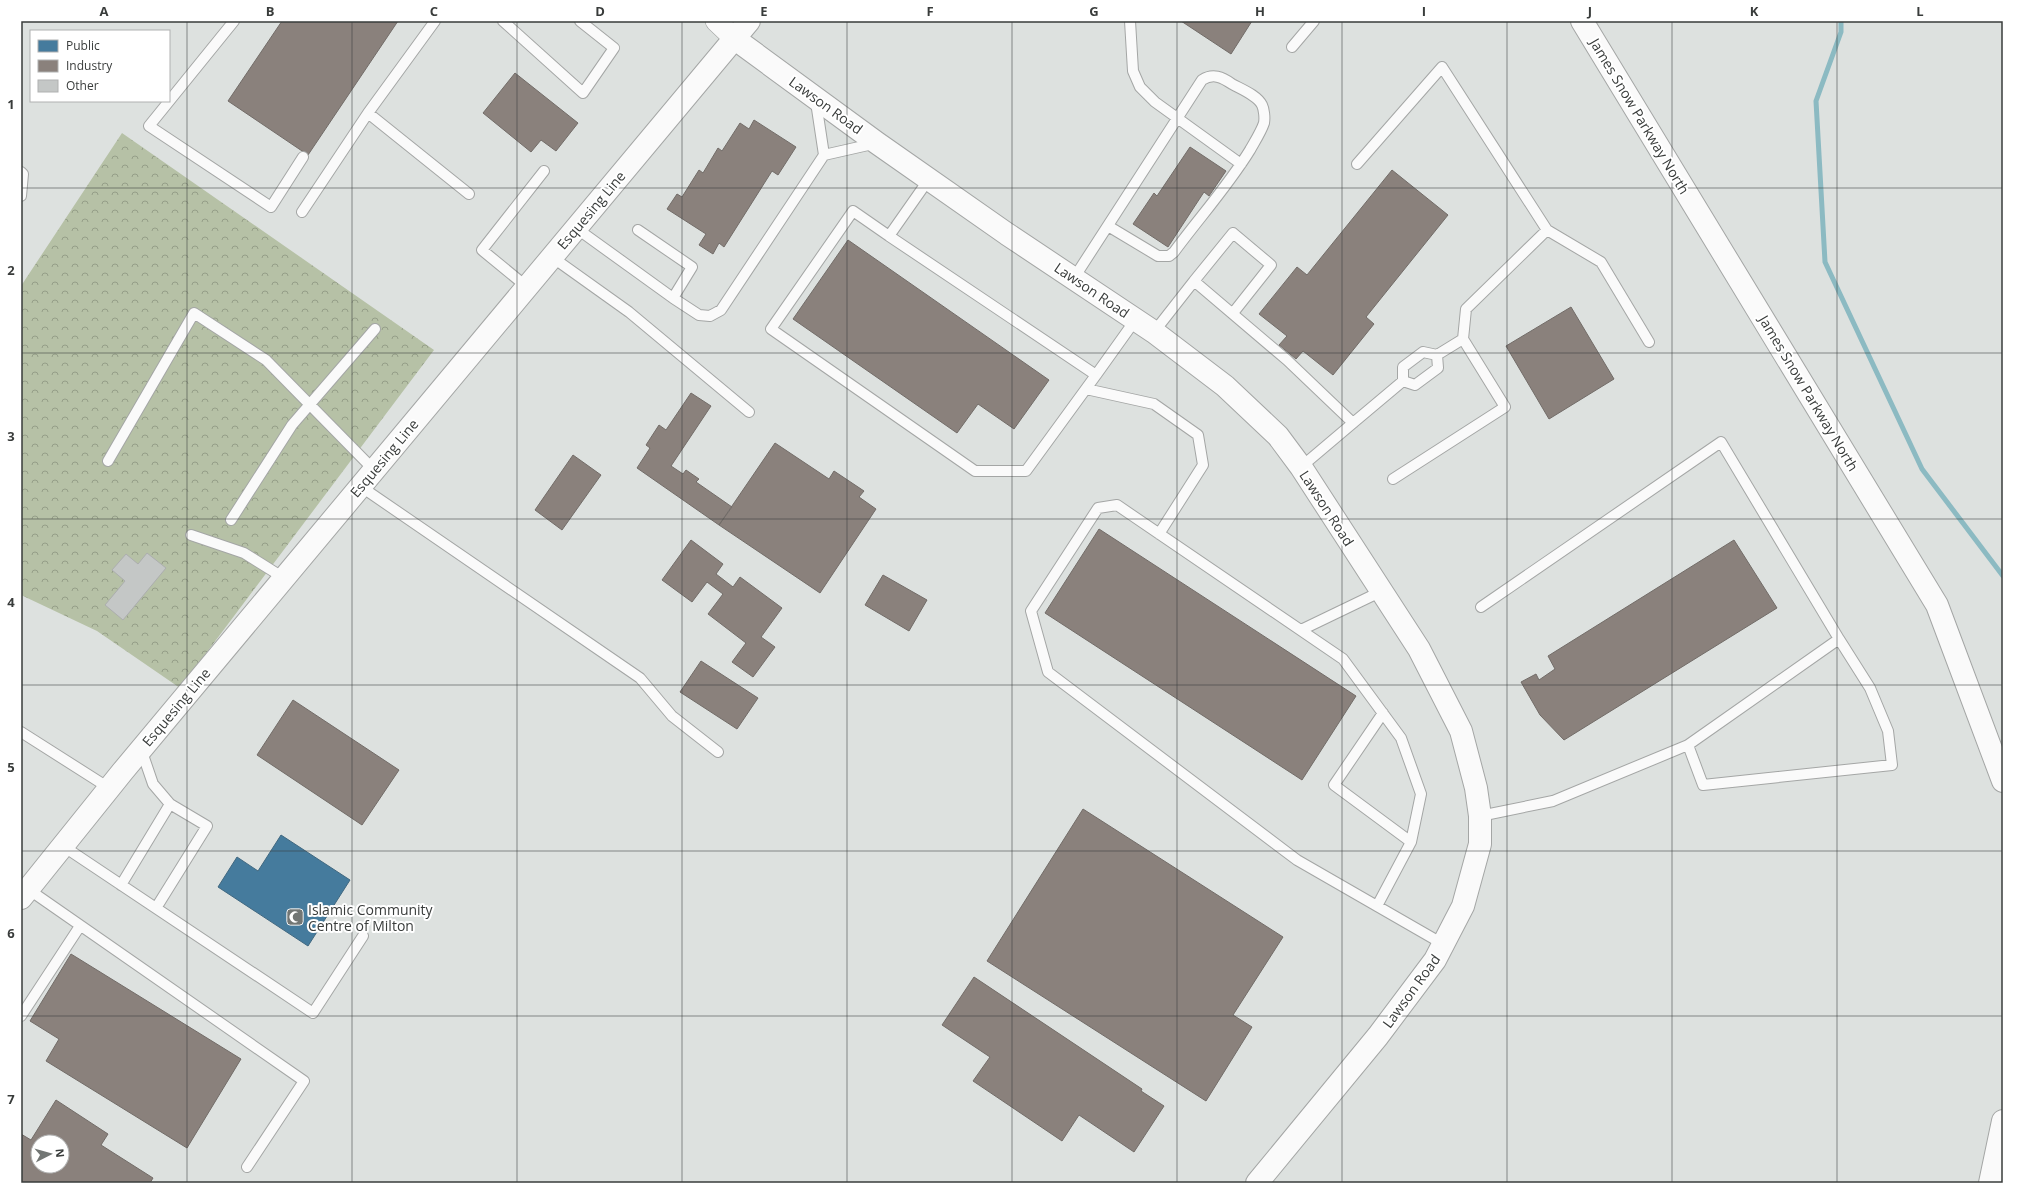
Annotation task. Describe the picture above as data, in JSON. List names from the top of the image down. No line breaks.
{"streets":{"street":["Lawson Road","James Snow Parkway North","Esquesing Line"]},"crossings":[["Lawson Road","Esquesing Line"]],"places":{"mosque":["Islamic Community Centre of Milton"]},"legend":["Public","Industry","Other"],"north":"right","grid":{"columns":["A","B","C","D","E","F","G","H","I","J","K","L"],"rows":["1","2","3","4","5","6","7"]}}
